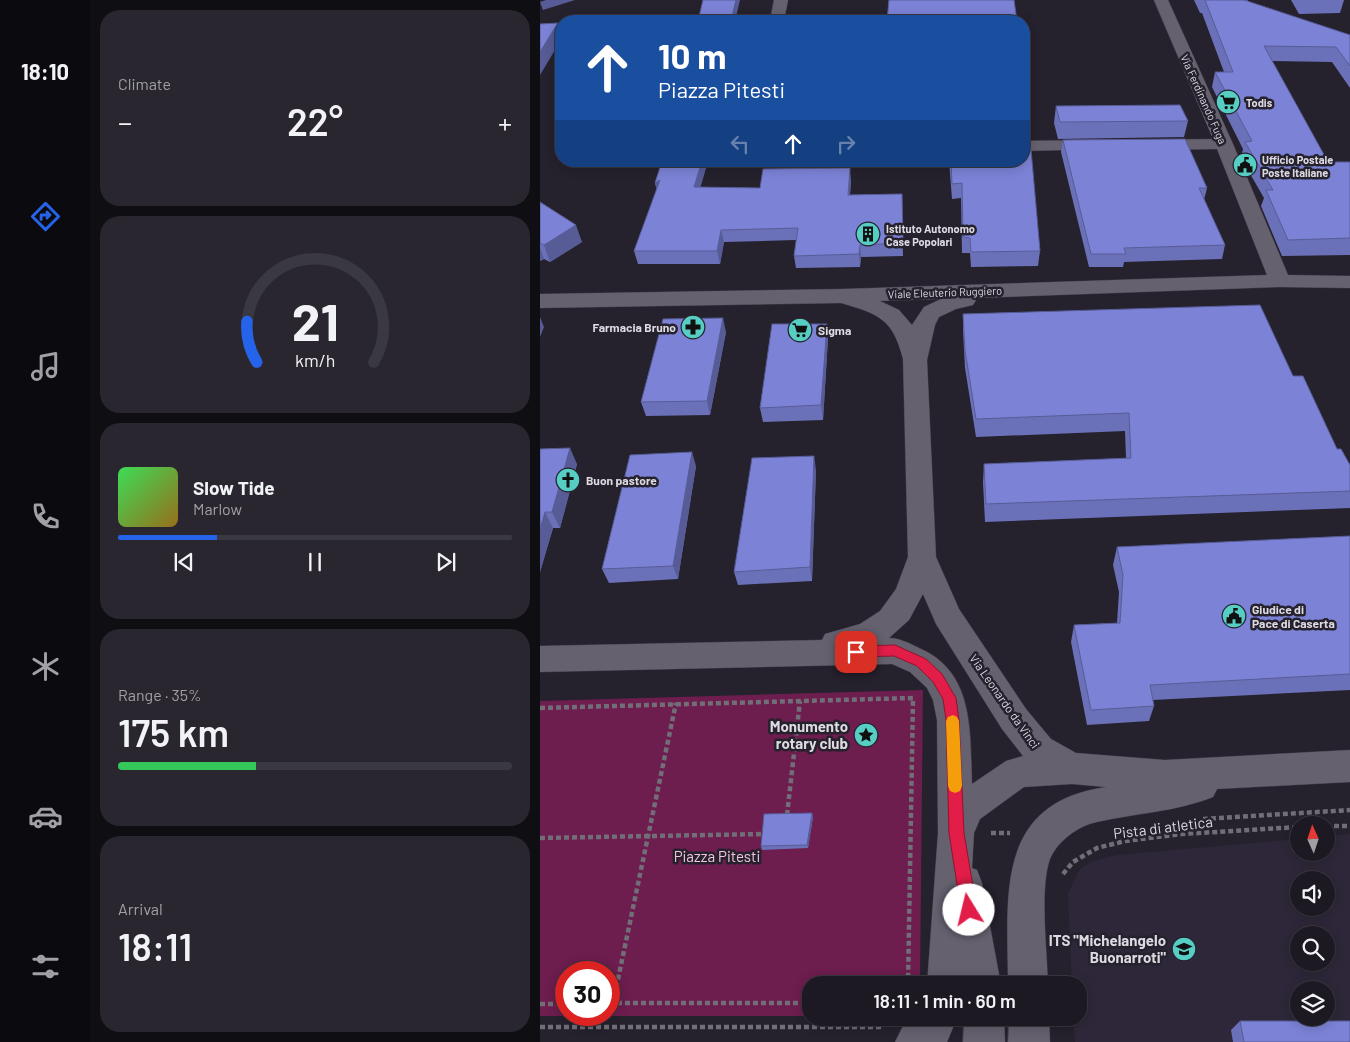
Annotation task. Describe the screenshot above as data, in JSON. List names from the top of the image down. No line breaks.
{"streets":{"street":["Via Ferdinando Fuga","Viale Eleuterio Ruggiero","Via Leonardo da Vinci"],"path":["Pista di atletica"]},"crossings":[["Via Ferdinando Fuga","Viale Eleuterio Ruggiero"],["Viale Eleuterio Ruggiero","Via Leonardo da Vinci"]],"parks":["Piazza Pitesti"],"places":{"supermarket":["Todis","Sigma"],"public building":["Ufficio Postale Poste Italiane","Giudice di Pace di Caserta"],"building":["Istituto Autonomo Case Popolari"],"pharmacy":["Farmacia Bruno"],"church":["Buon pastore"],"place":["Monumento rotary club"],"school or university":["ITS \"Michelangelo Buonarroti\""]},"north":"top","page":{"tabs":"18:10","tile":["Climate",["Range · 35%","175 km"],["Arrival","18:11"]],"turn":["10 m","Piazza Pitesti"],"heat":["−","22°","+"],"song":["Slow Tide","Marlow"],"limit":"30","trip":"18:11 · 1 min · 60 m","gauge":["21","km/h"]}}
